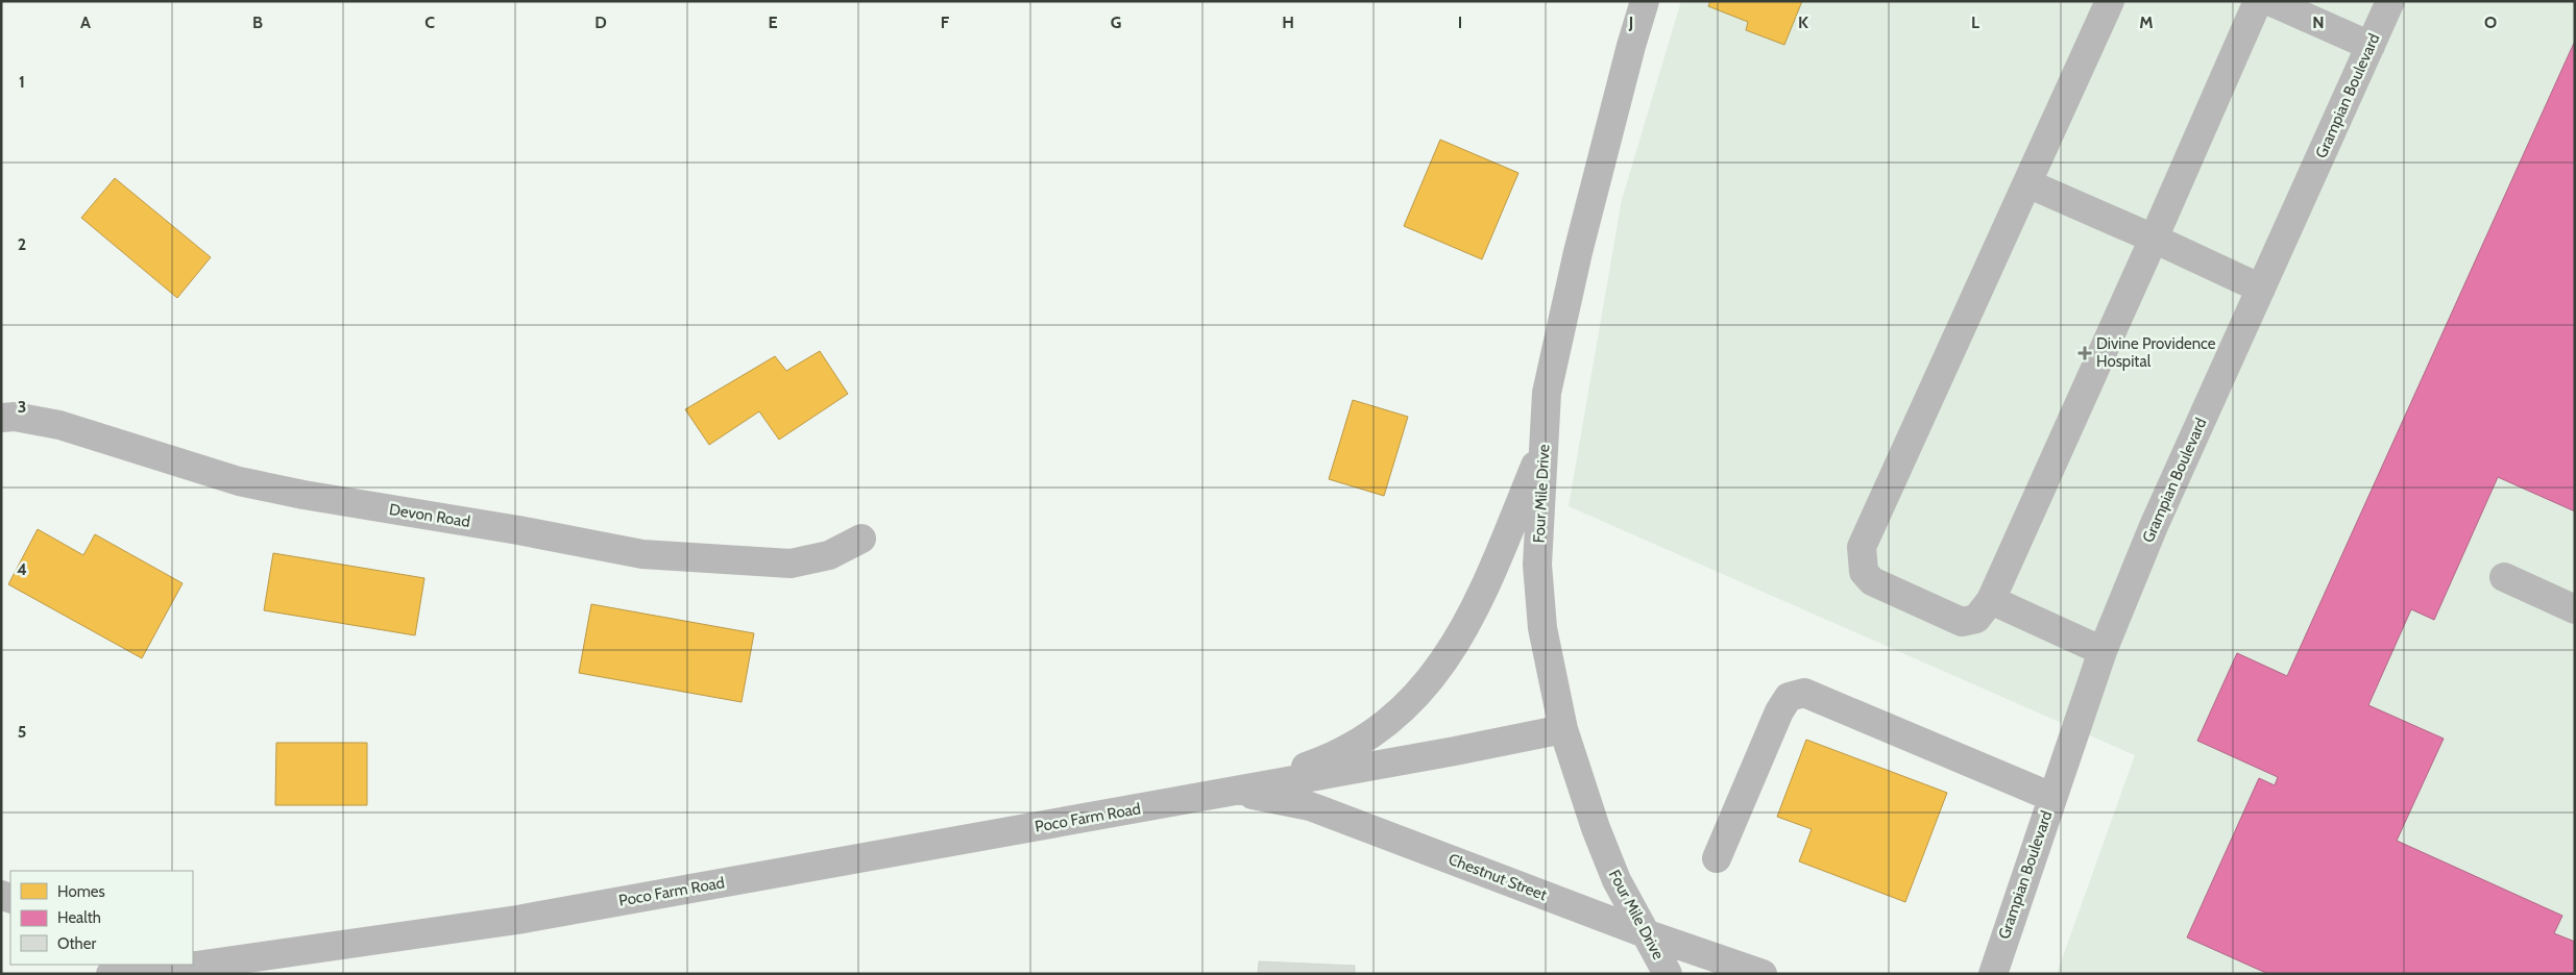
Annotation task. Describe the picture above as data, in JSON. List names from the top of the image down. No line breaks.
{"streets":{"street":["Grampian Boulevard","Four Mile Drive","Devon Road","Poco Farm Road","Chestnut Street"]},"crossings":[["Four Mile Drive","Chestnut Street"],["Poco Farm Road","Chestnut Street"]],"places":{"health":["Divine Providence Hospital"]},"legend":["Homes","Health","Other"],"grid":{"columns":["A","B","C","D","E","F","G","H","I","J","K","L","M","N","O"],"rows":["1","2","3","4","5"]}}
